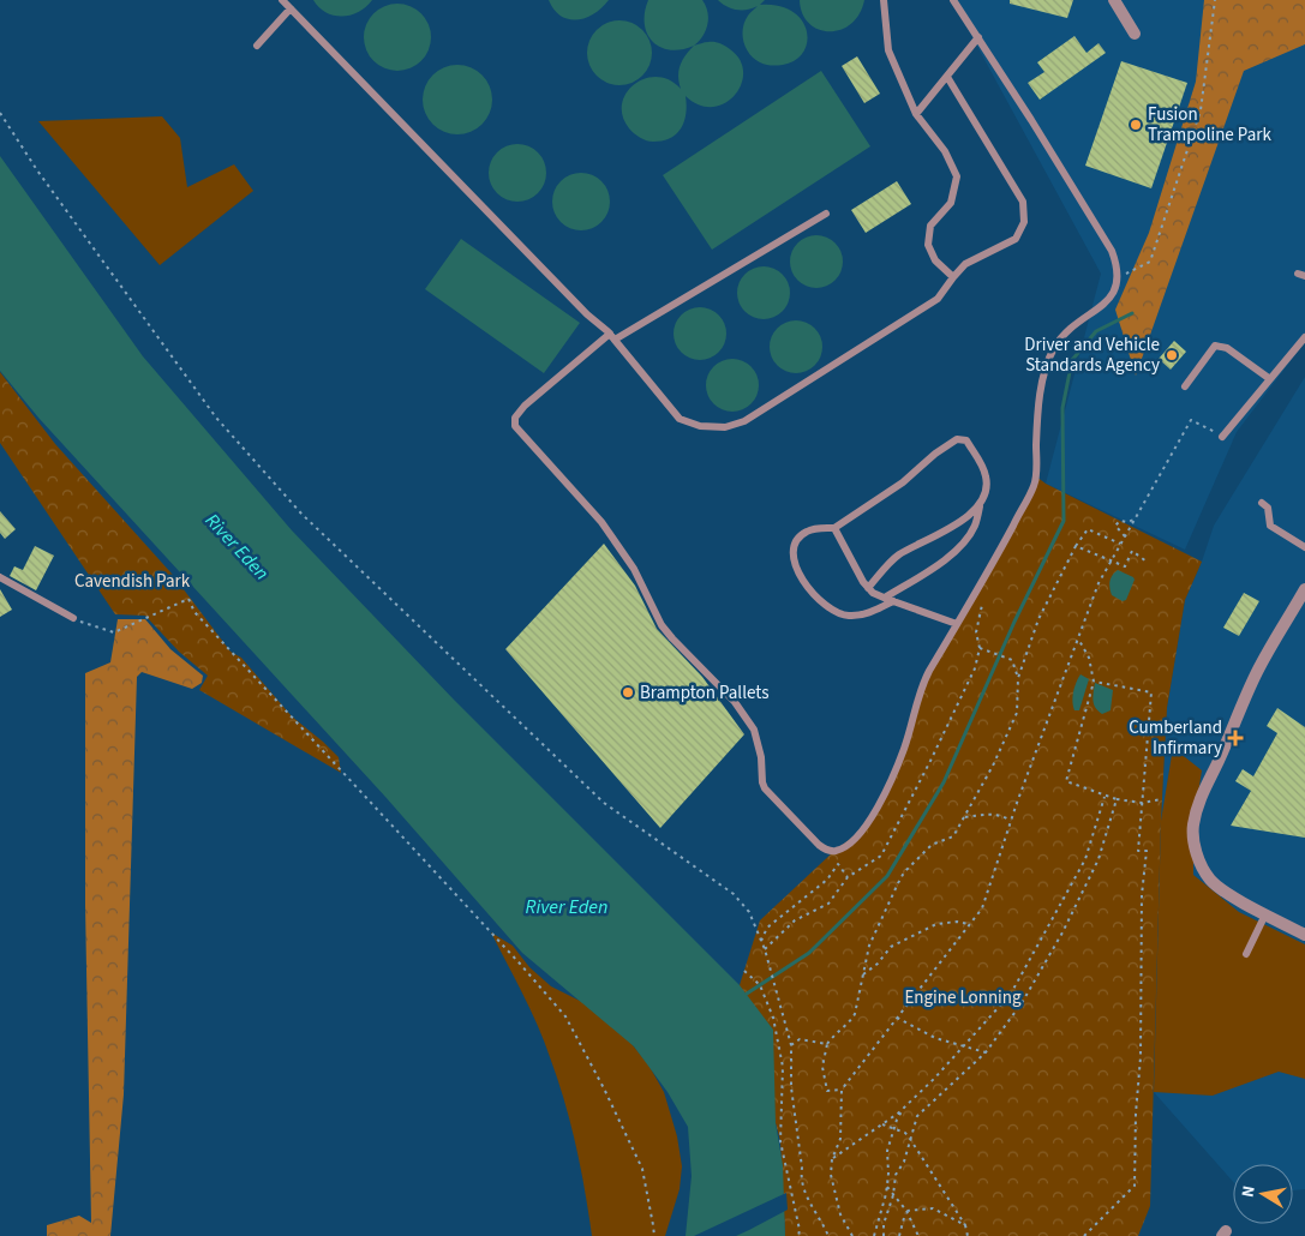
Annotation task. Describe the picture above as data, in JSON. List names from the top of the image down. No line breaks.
{"water":["River Eden"],"parks":["Cavendish Park","Engine Lonning"],"places":{"other":["Fusion Trampoline Park","Driver and Vehicle Standards Agency","Brampton Pallets"],"health":["Cumberland Infirmary"]},"north":"left"}
